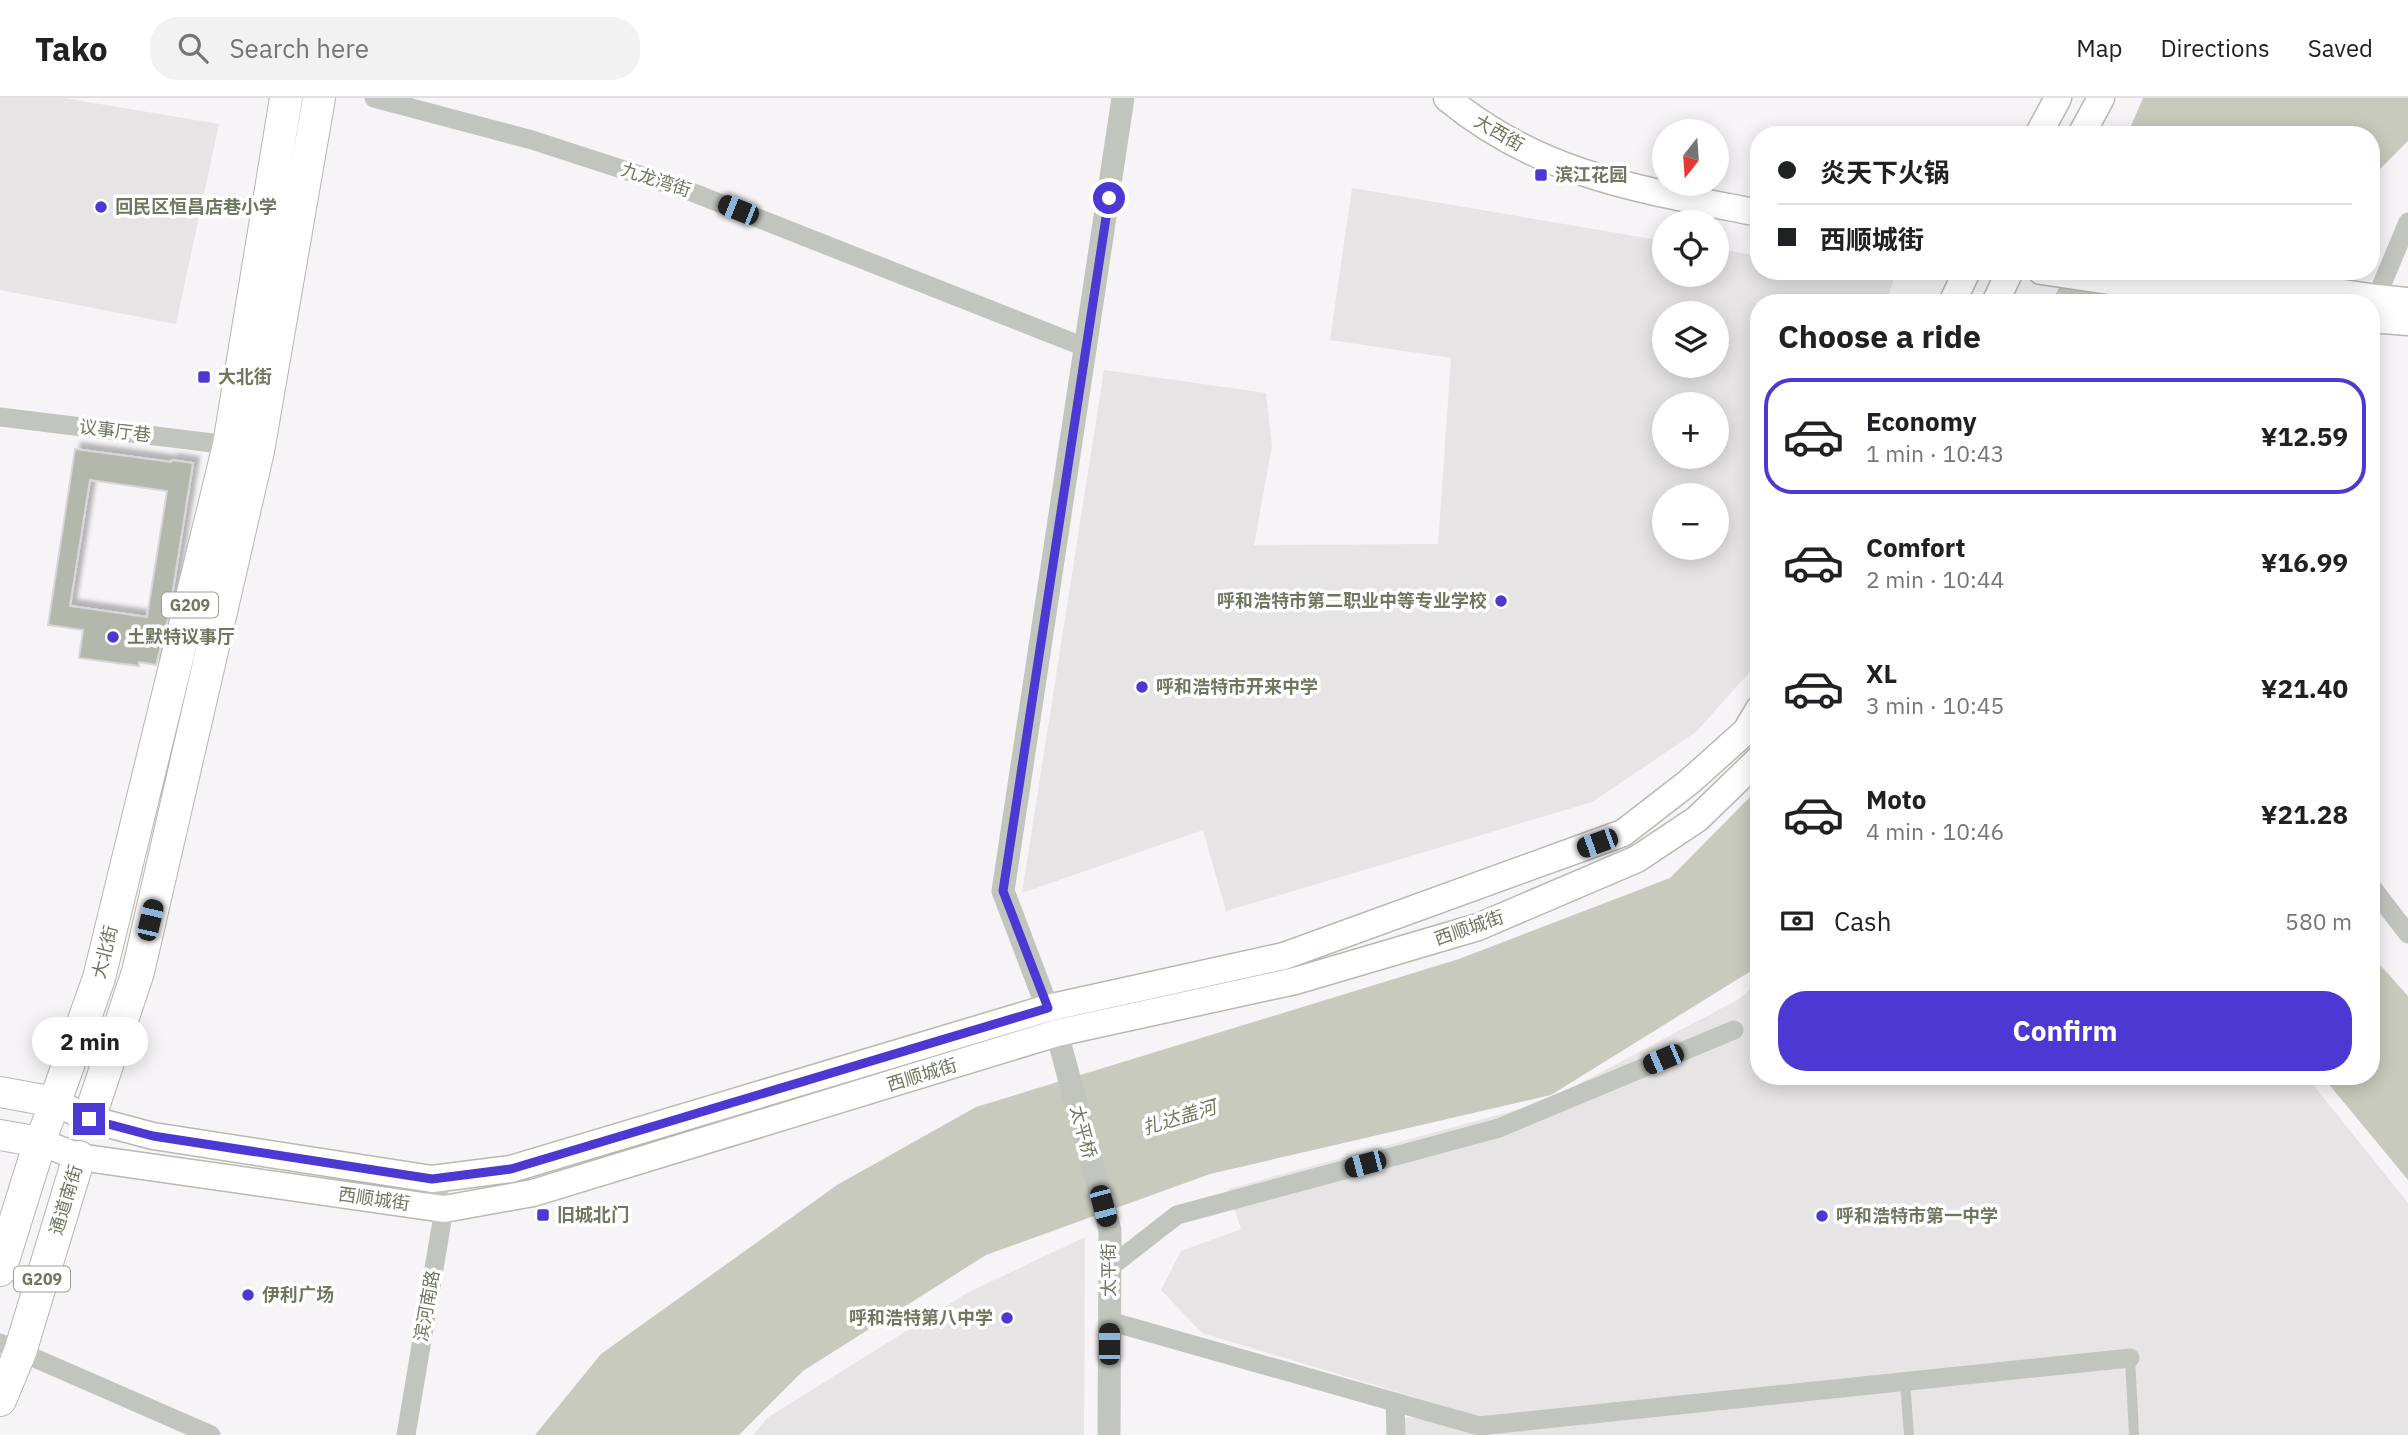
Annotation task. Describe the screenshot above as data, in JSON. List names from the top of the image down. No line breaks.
{"streets":{"highway":["G209","大北街","通道南街"],"main road":["大西街","西顺城街"],"street":["九龙湾街","议事厅巷","太平桥","太平街","滨河南路"]},"crossings":[["九龙湾街","太平桥"],["议事厅巷","大北街"],["G209","西顺城街"],["G209","大北街"],["西顺城街","大北街"],["西顺城街","太平桥"],["西顺城街","通道南街"],["西顺城街","滨河南路"],["大北街","通道南街"],["太平桥","太平街"]],"water":["扎达盖河"],"places":{"transit":["滨江花园","大北街","旧城北门"],"other":["回民区恒昌店巷小学","呼和浩特市第二职业中等专业学校","土默特议事厅","呼和浩特市开来中学","呼和浩特市第一中学","伊利广场","呼和浩特第八中学"]},"north":"bottom","page":{"header":"Tako","search":"Search here","nav":["Map","Directions","Saved"],"map_buttons":["+","−"],"banner":["炎天下火锅","西顺城街"],"heading":"Choose a ride","list":[{"name":"Economy","note":"1 min · 10:43","value":"¥12.59"},{"name":"Comfort","note":"2 min · 10:44","value":"¥16.99"},{"name":"XL","note":"3 min · 10:45","value":"¥21.40"},{"name":"Moto","note":"4 min · 10:46","value":"¥21.28"}],"pay":["Cash","580 m"],"buttons":"Confirm","bubble":"2 min"}}
